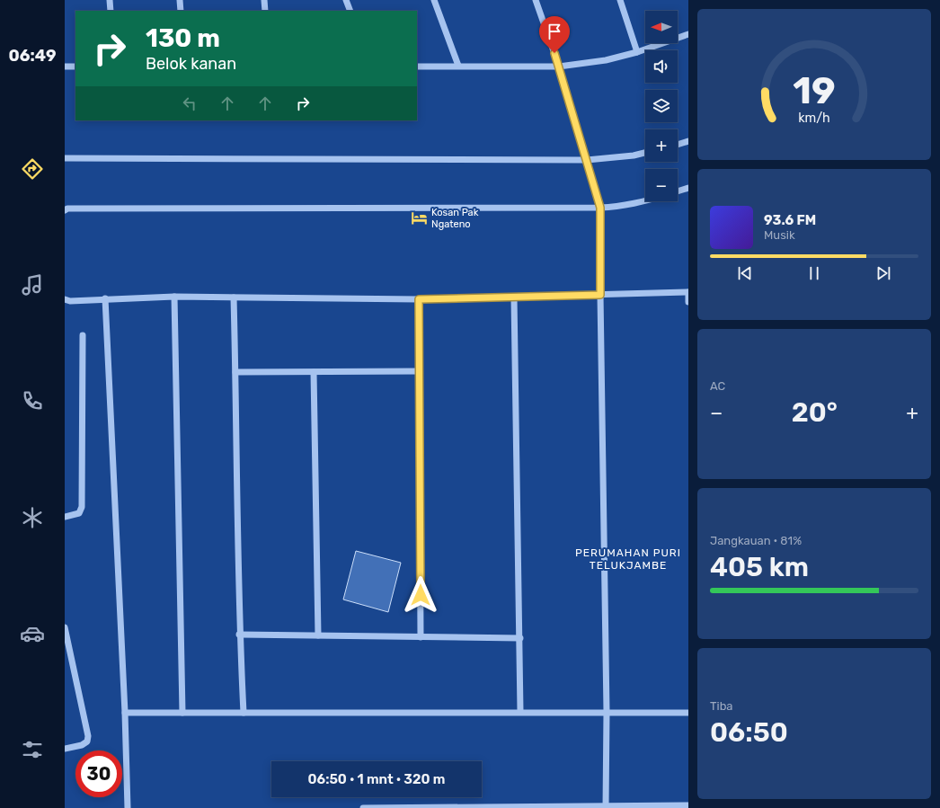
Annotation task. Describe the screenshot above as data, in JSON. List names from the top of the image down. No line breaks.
{"districts":["PERUMAHAN PURI TELUKJAMBE"],"places":{"hotel":["Kosan Pak Ngateno"]},"north":"left","page":{"tabs":"06:49","map_buttons":["+","−"],"turn":["130 m","Belok kanan"],"song":["93.6 FM","Musik"],"tile":["AC",["Jangkauan · 81%","405 km"],["Tiba","06:50"]],"heat":["−","20°","+"],"limit":"30","trip":"06:50 · 1 mnt · 320 m","gauge":["19","km/h"]}}
